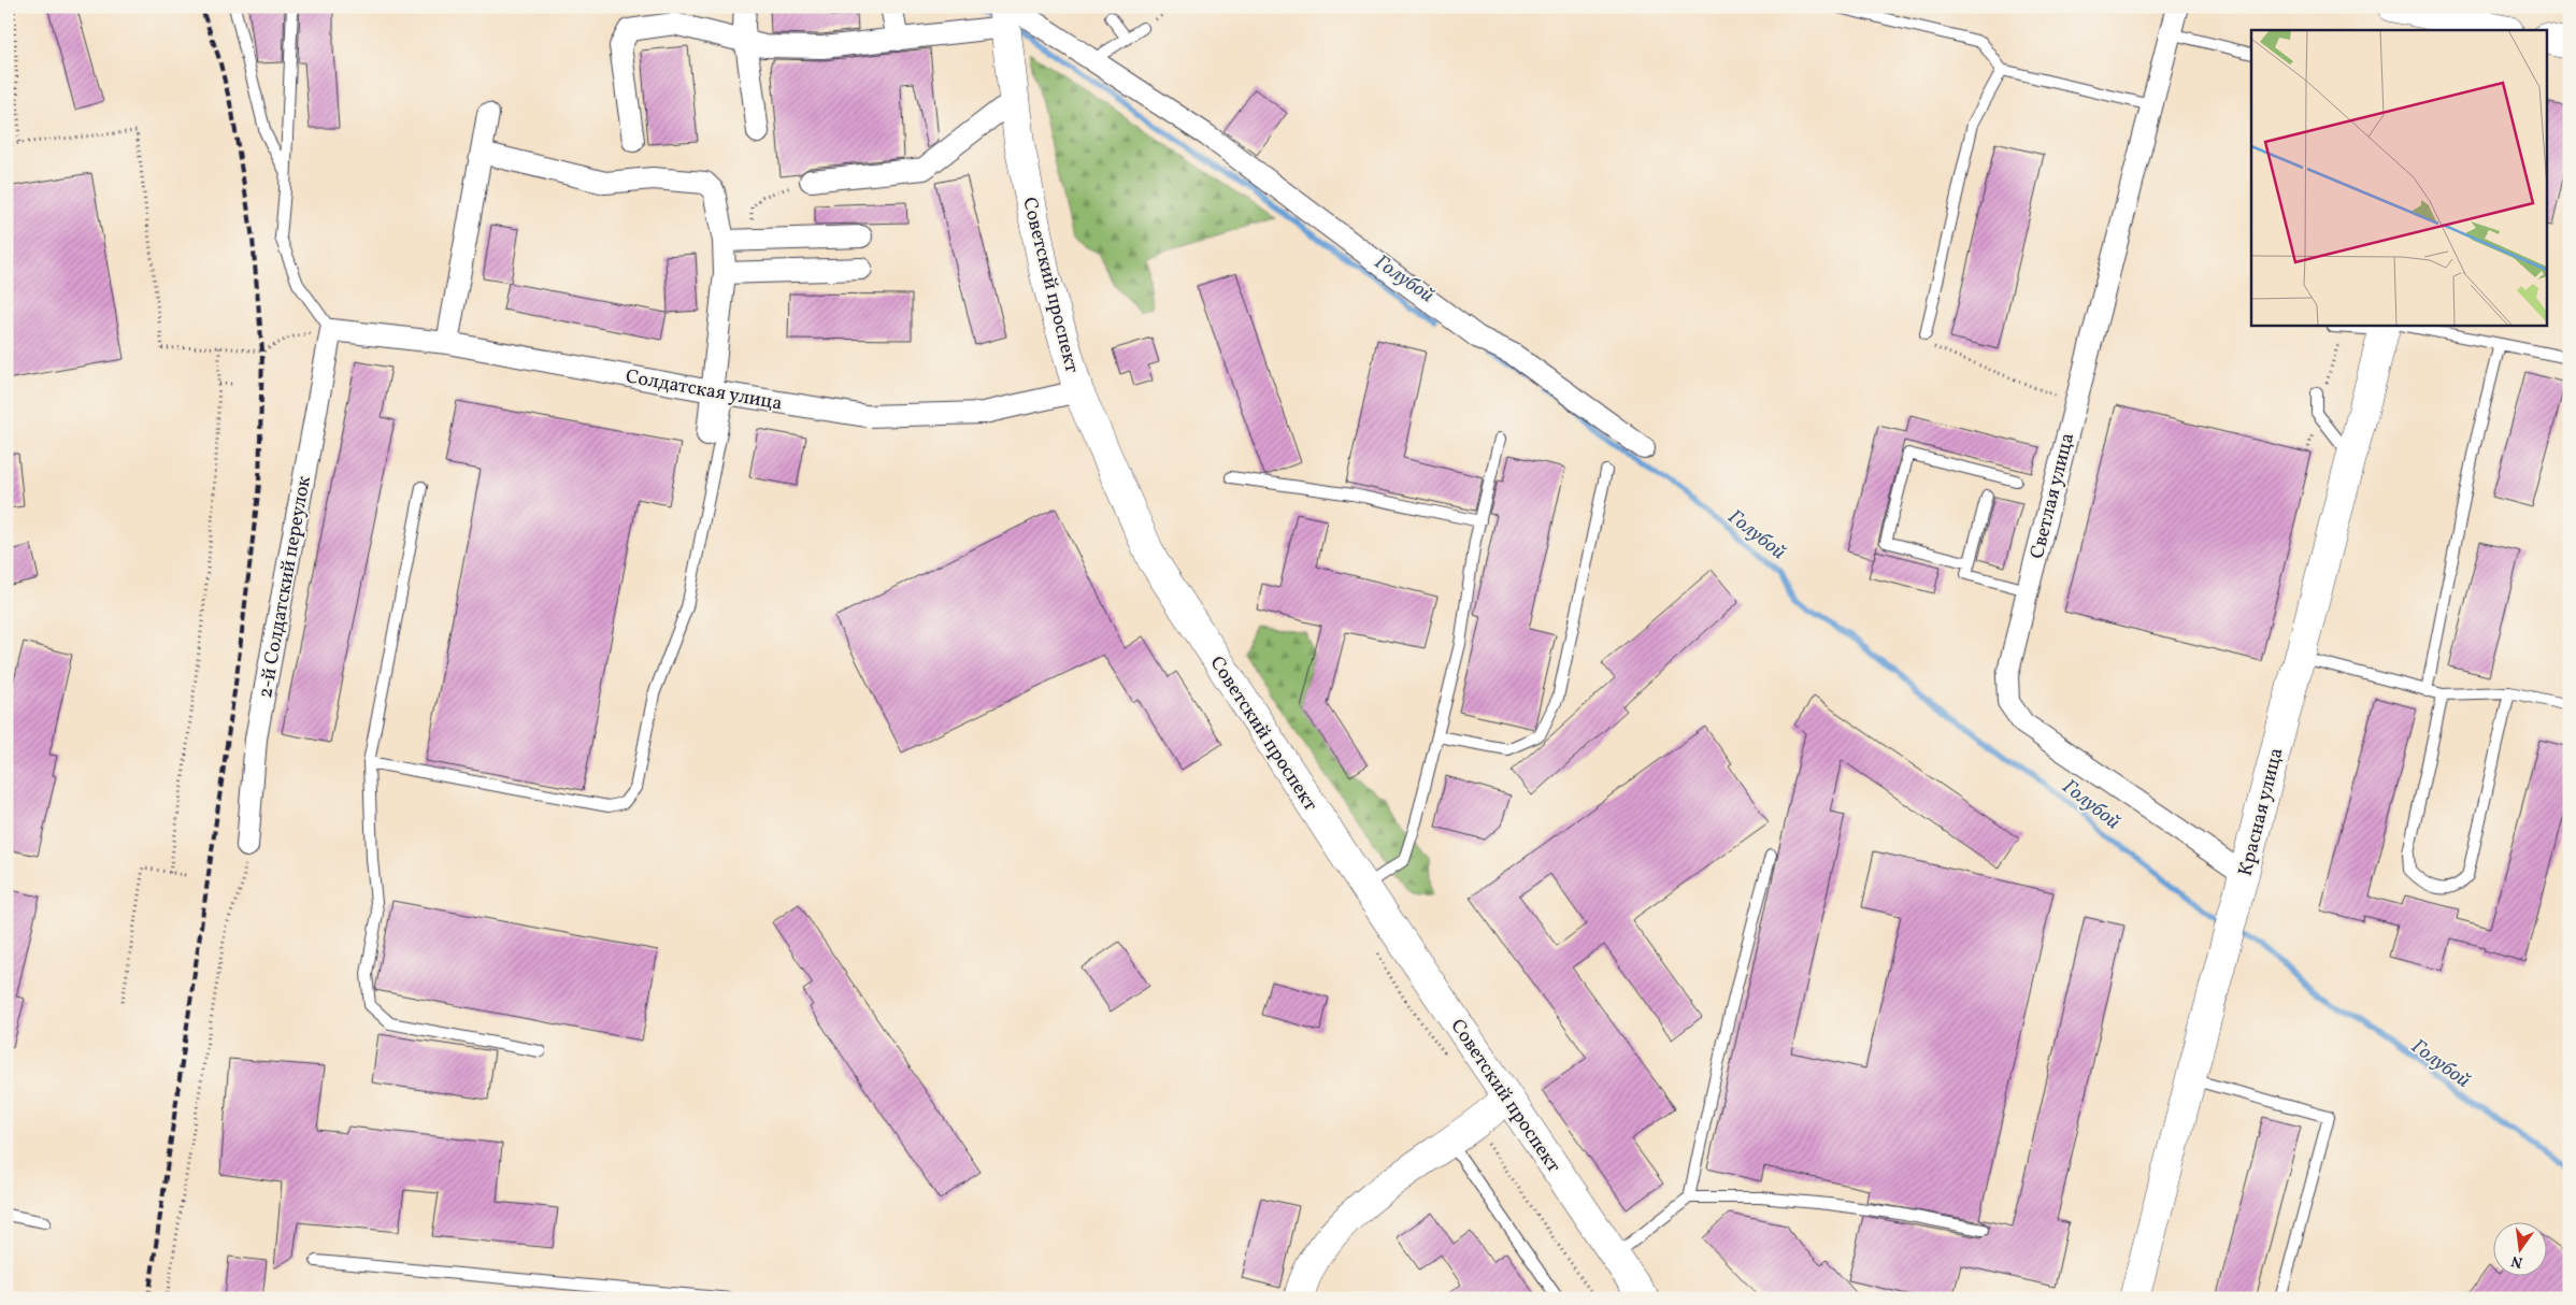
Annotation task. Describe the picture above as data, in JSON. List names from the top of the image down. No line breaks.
{"streets":{"main road":["Советский проспект","Красная улица"],"street":["Солдатская улица","Светлая улица","2-й Солдатский переулок"]},"crossings":[["Советский проспект","Солдатская улица"],["Солдатская улица","2-й Солдатский переулок"],["Светлая улица","Красная улица"]],"water":["Голубой"],"north":"bottom"}
